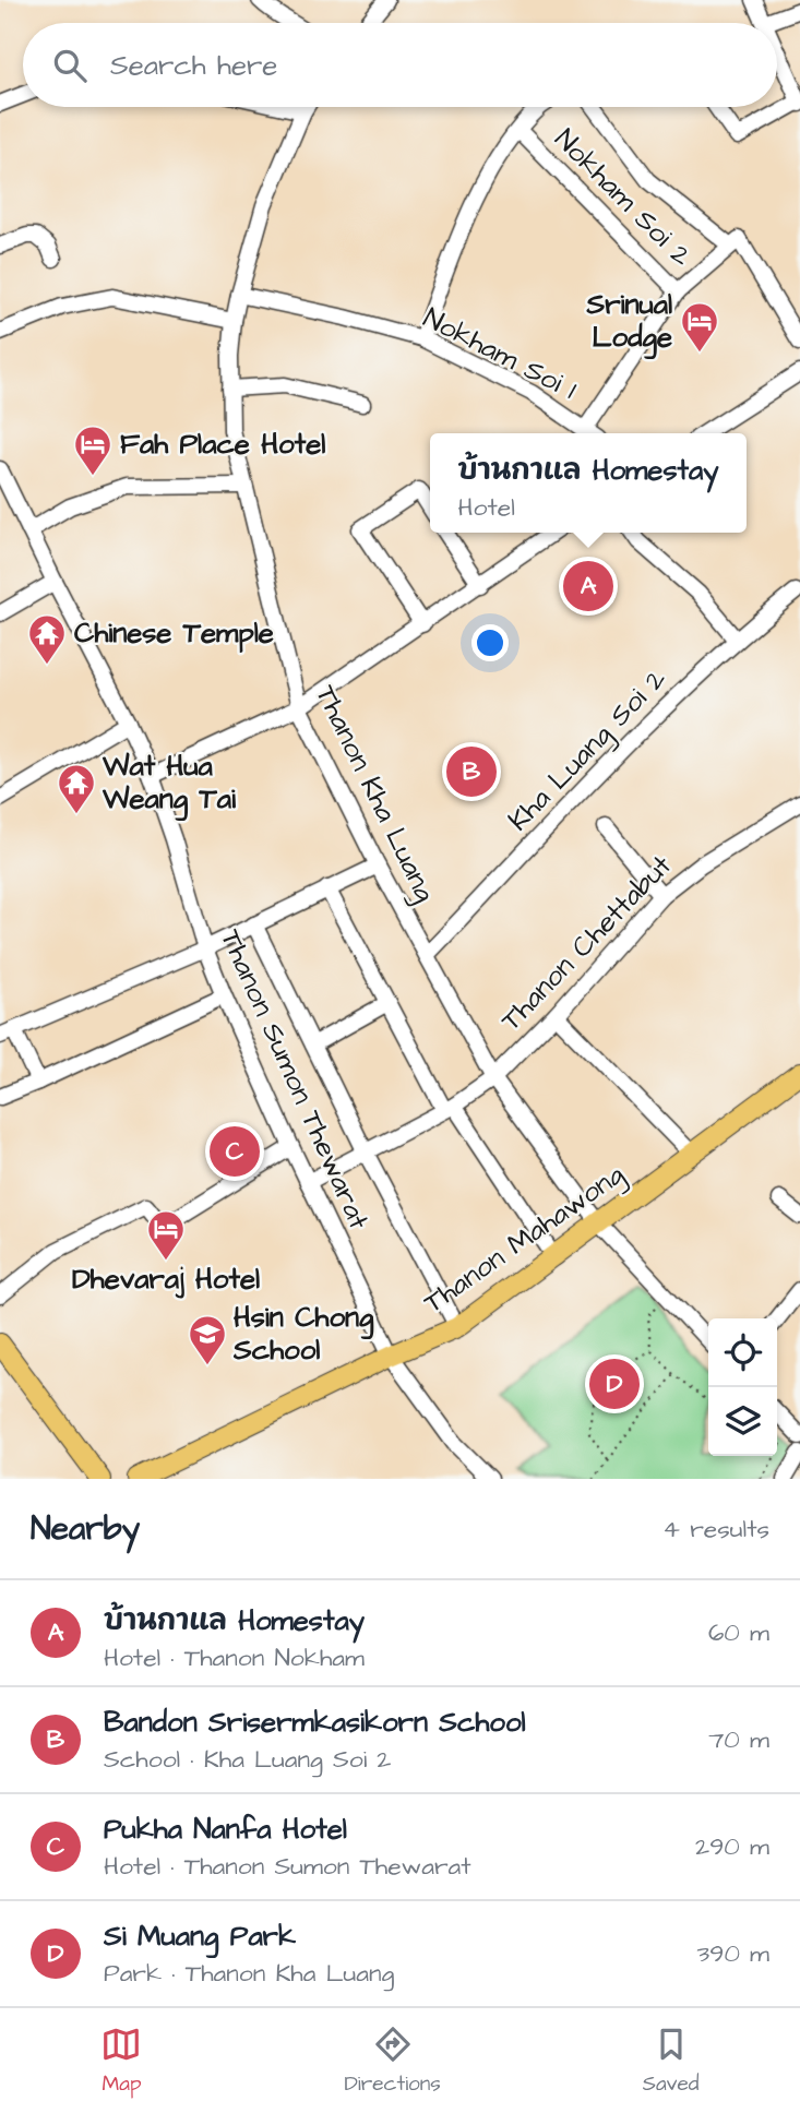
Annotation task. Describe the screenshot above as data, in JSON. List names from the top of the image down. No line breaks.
{"streets":{"main road":["Thanon Mahawong"],"street":["Nokham Soi 2","Nokham Soi 1","Kha Luang Soi 2","Thanon Kha Luang","Thanon Chettabut","Thanon Sumon Thewarat"]},"crossings":[["Nokham Soi 1","Thanon Kha Luang"],["Kha Luang Soi 2","Thanon Kha Luang"],["Thanon Kha Luang","Thanon Chettabut"],["Thanon Kha Luang","Thanon Mahawong"],["Thanon Chettabut","Thanon Sumon Thewarat"],["Thanon Sumon Thewarat","Thanon Mahawong"]],"places":{"hotel":["Srinual Lodge","Fah Place Hotel","Dhevaraj Hotel"],"temple":["Chinese Temple","Wat Hua Weang Tai"],"school or university":["Hsin Chong School"]},"page":{"search":"Search here","popup":["บ้านกาแล Homestay","Hotel"],"pins":["A","B","C","D"],"heading":["Nearby","4 results"],"list":[{"mark":"A","name":"บ้านกาแล Homestay","note":"Hotel · Thanon Nokham","value":"60 m"},{"mark":"B","name":"Bandon Srisermkasikorn School","note":"School · Kha Luang Soi 2","value":"70 m"},{"mark":"C","name":"Pukha Nanfa Hotel","note":"Hotel · Thanon Sumon Thewarat","value":"290 m"},{"mark":"D","name":"Si Muang Park","note":"Park · Thanon Kha Luang","value":"390 m"}],"nav":["Map","Directions","Saved"]}}
